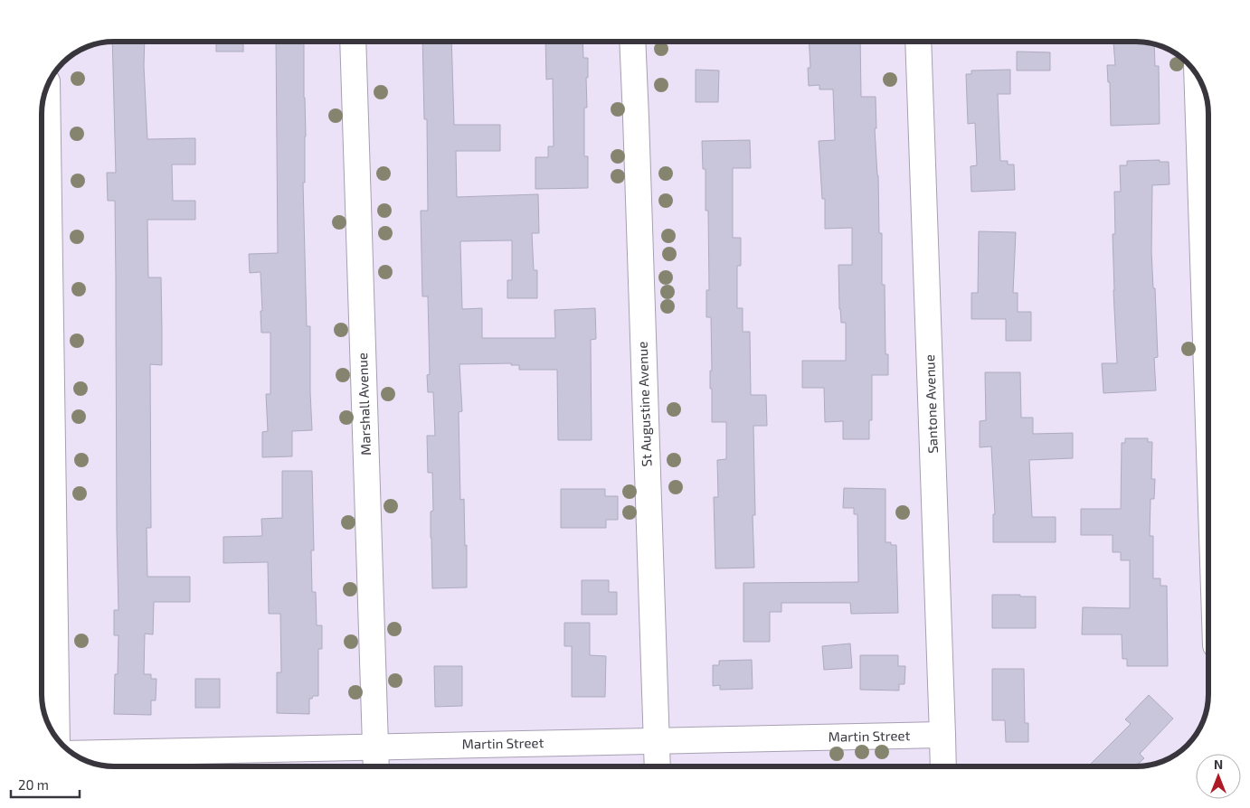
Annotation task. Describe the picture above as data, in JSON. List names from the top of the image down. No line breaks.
{"streets":{"street":["Marshall Avenue","St Augustine Avenue","Santone Avenue","Martin Street"]},"crossings":[["Marshall Avenue","Martin Street"],["St Augustine Avenue","Martin Street"],["Santone Avenue","Martin Street"]],"scale_bar":"20 m","north":"top"}
